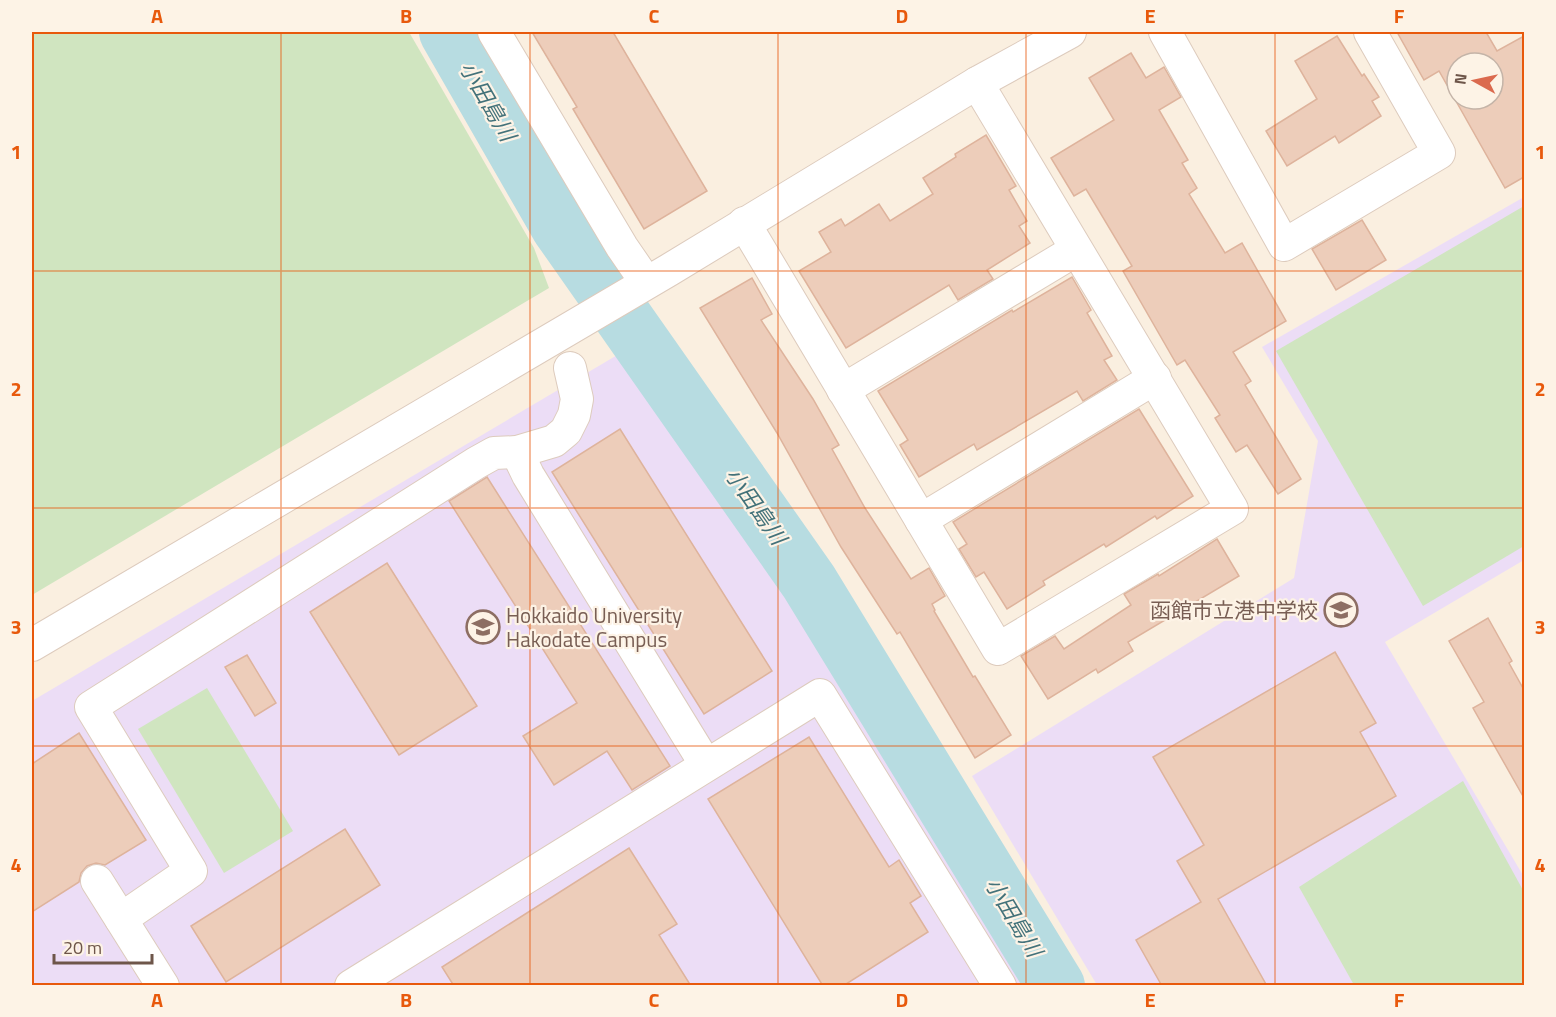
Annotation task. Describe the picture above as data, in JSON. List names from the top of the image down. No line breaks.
{"water":["小田島川"],"places":{"school or university":["函館市立港中学校","Hokkaido University Hakodate Campus"]},"scale_bar":"20 m","north":"left","grid":{"columns":["A","B","C","D","E","F"],"rows":["1","2","3","4"]}}
